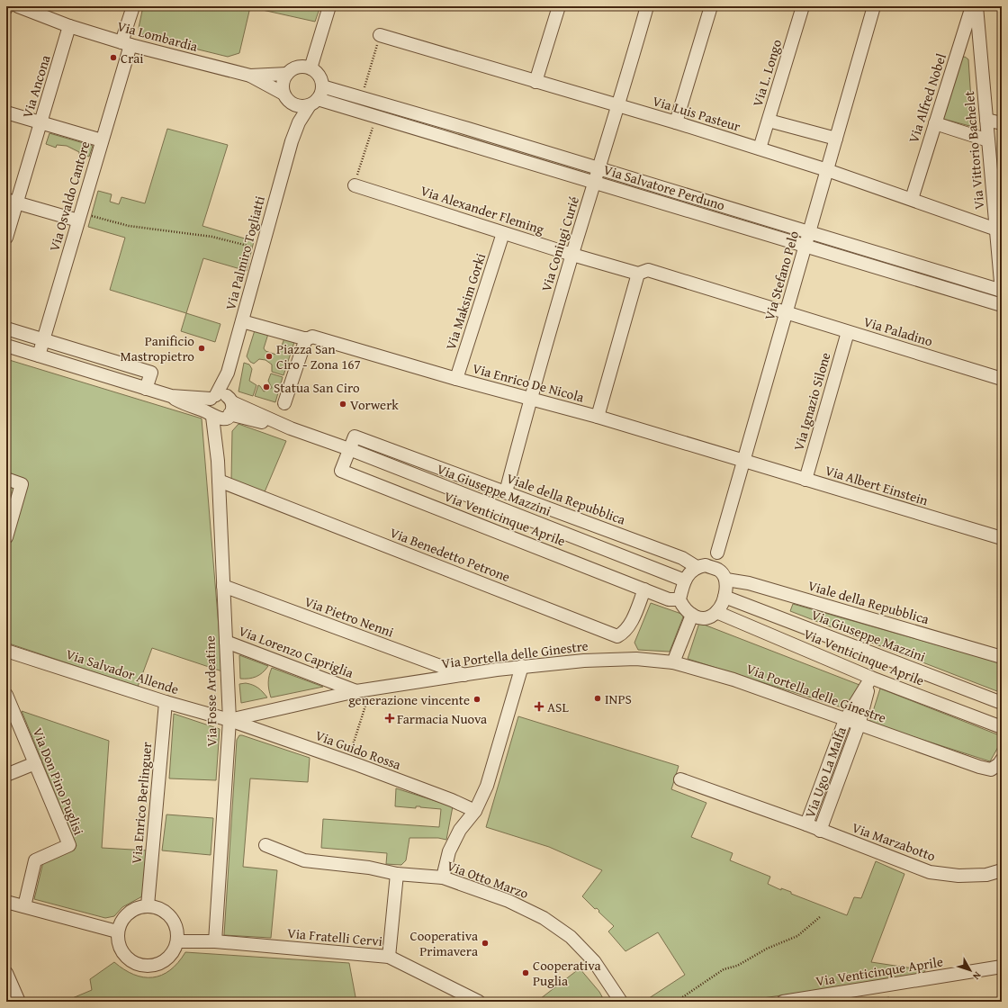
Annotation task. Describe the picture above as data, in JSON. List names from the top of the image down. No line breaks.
{"streets":{"street":["Via Lombardia","Via L. Longo","Via Ancona","Via Alfred Nobel","Via Luis Pasteur","Via Vittorio Bachelet","Via Salvatore Perduno","Via Osvaldo Cantore","Via Alexander Fleming","Via Coniugi Curié","Via Palmiro Togliatti","Via Stefano Pelo","Via Maksim Gorki","Via Paladino","Via Enrico De Nicola","Via Ignazio Silone","Via Albert Einstein","Via Giuseppe Mazzini","Viale della Repubblica","Via Venticinque Aprile","Via Benedetto Petrone","Via Pietro Nenni","Via Lorenzo Capriglia","Via Portella delle Ginestre","Via Salvador Allende","Via Fosse Ardeatine","Via Guido Rossa","Via Ugo La Malfa","Via Don Pino Puglisi","Via Enrico Berlinguer","Via Marzabotto","Via Otto Marzo","Via Fratelli Cervi"]},"crossings":[["Via Lombardia","Via Ancona"],["Via Lombardia","Via Salvatore Perduno"],["Via Lombardia","Via Osvaldo Cantore"],["Via Lombardia","Via Palmiro Togliatti"],["Via L. Longo","Via Luis Pasteur"],["Via Alfred Nobel","Via Luis Pasteur"],["Via Luis Pasteur","Via Vittorio Bachelet"],["Via Luis Pasteur","Via Coniugi Curié"],["Via Luis Pasteur","Via Stefano Pelo"],["Via Vittorio Bachelet","Via Salvatore Perduno"],["Via Salvatore Perduno","Via Coniugi Curié"],["Via Salvatore Perduno","Via Palmiro Togliatti"],["Via Salvatore Perduno","Via Stefano Pelo"],["Via Osvaldo Cantore","Via Giuseppe Mazzini"],["Via Alexander Fleming","Via Coniugi Curié"],["Via Alexander Fleming","Via Stefano Pelo"],["Via Alexander Fleming","Via Maksim Gorki"],["Via Alexander Fleming","Via Paladino"],["Via Coniugi Curié","Via Enrico De Nicola"],["Via Coniugi Curié","Viale della Repubblica"],["Via Palmiro Togliatti","Via Enrico De Nicola"],["Via Palmiro Togliatti","Via Giuseppe Mazzini"],["Via Palmiro Togliatti","Via Fosse Ardeatine"],["Via Stefano Pelo","Via Paladino"],["Via Stefano Pelo","Via Enrico De Nicola"],["Via Stefano Pelo","Via Albert Einstein"],["Via Stefano Pelo","Via Giuseppe Mazzini"],["Via Stefano Pelo","Viale della Repubblica"],["Via Stefano Pelo","Via Venticinque Aprile"],["Via Maksim Gorki","Via Enrico De Nicola"],["Via Paladino","Via Ignazio Silone"],["Via Enrico De Nicola","Via Albert Einstein"],["Via Ignazio Silone","Via Albert Einstein"],["Via Giuseppe Mazzini","Viale della Repubblica"],["Via Giuseppe Mazzini","Via Venticinque Aprile"],["Via Giuseppe Mazzini","Via Fosse Ardeatine"],["Viale della Repubblica","Via Venticinque Aprile"],["Via Venticinque Aprile","Via Benedetto Petrone"],["Via Venticinque Aprile","Via Ugo La Malfa"],["Via Benedetto Petrone","Via Fosse Ardeatine"],["Via Pietro Nenni","Via Portella delle Ginestre"],["Via Pietro Nenni","Via Fosse Ardeatine"],["Via Lorenzo Capriglia","Via Portella delle Ginestre"],["Via Lorenzo Capriglia","Via Fosse Ardeatine"],["Via Portella delle Ginestre","Via Salvador Allende"],["Via Portella delle Ginestre","Via Fosse Ardeatine"],["Via Portella delle Ginestre","Via Guido Rossa"],["Via Portella delle Ginestre","Via Ugo La Malfa"],["Via Salvador Allende","Via Fosse Ardeatine"],["Via Salvador Allende","Via Guido Rossa"],["Via Salvador Allende","Via Enrico Berlinguer"],["Via Fosse Ardeatine","Via Guido Rossa"],["Via Fosse Ardeatine","Via Fratelli Cervi"],["Via Ugo La Malfa","Via Marzabotto"],["Via Enrico Berlinguer","Via Fratelli Cervi"]],"places":{"other":["Crai","Panificio Mastropietro","Piazza San Ciro - Zona 167","Statua San Ciro","Vorwerk","INPS","generazione vincente","Cooperativa Primavera","Cooperativa Puglia"],"health":["ASL","Farmacia Nuova"]},"north":"bottom right"}
